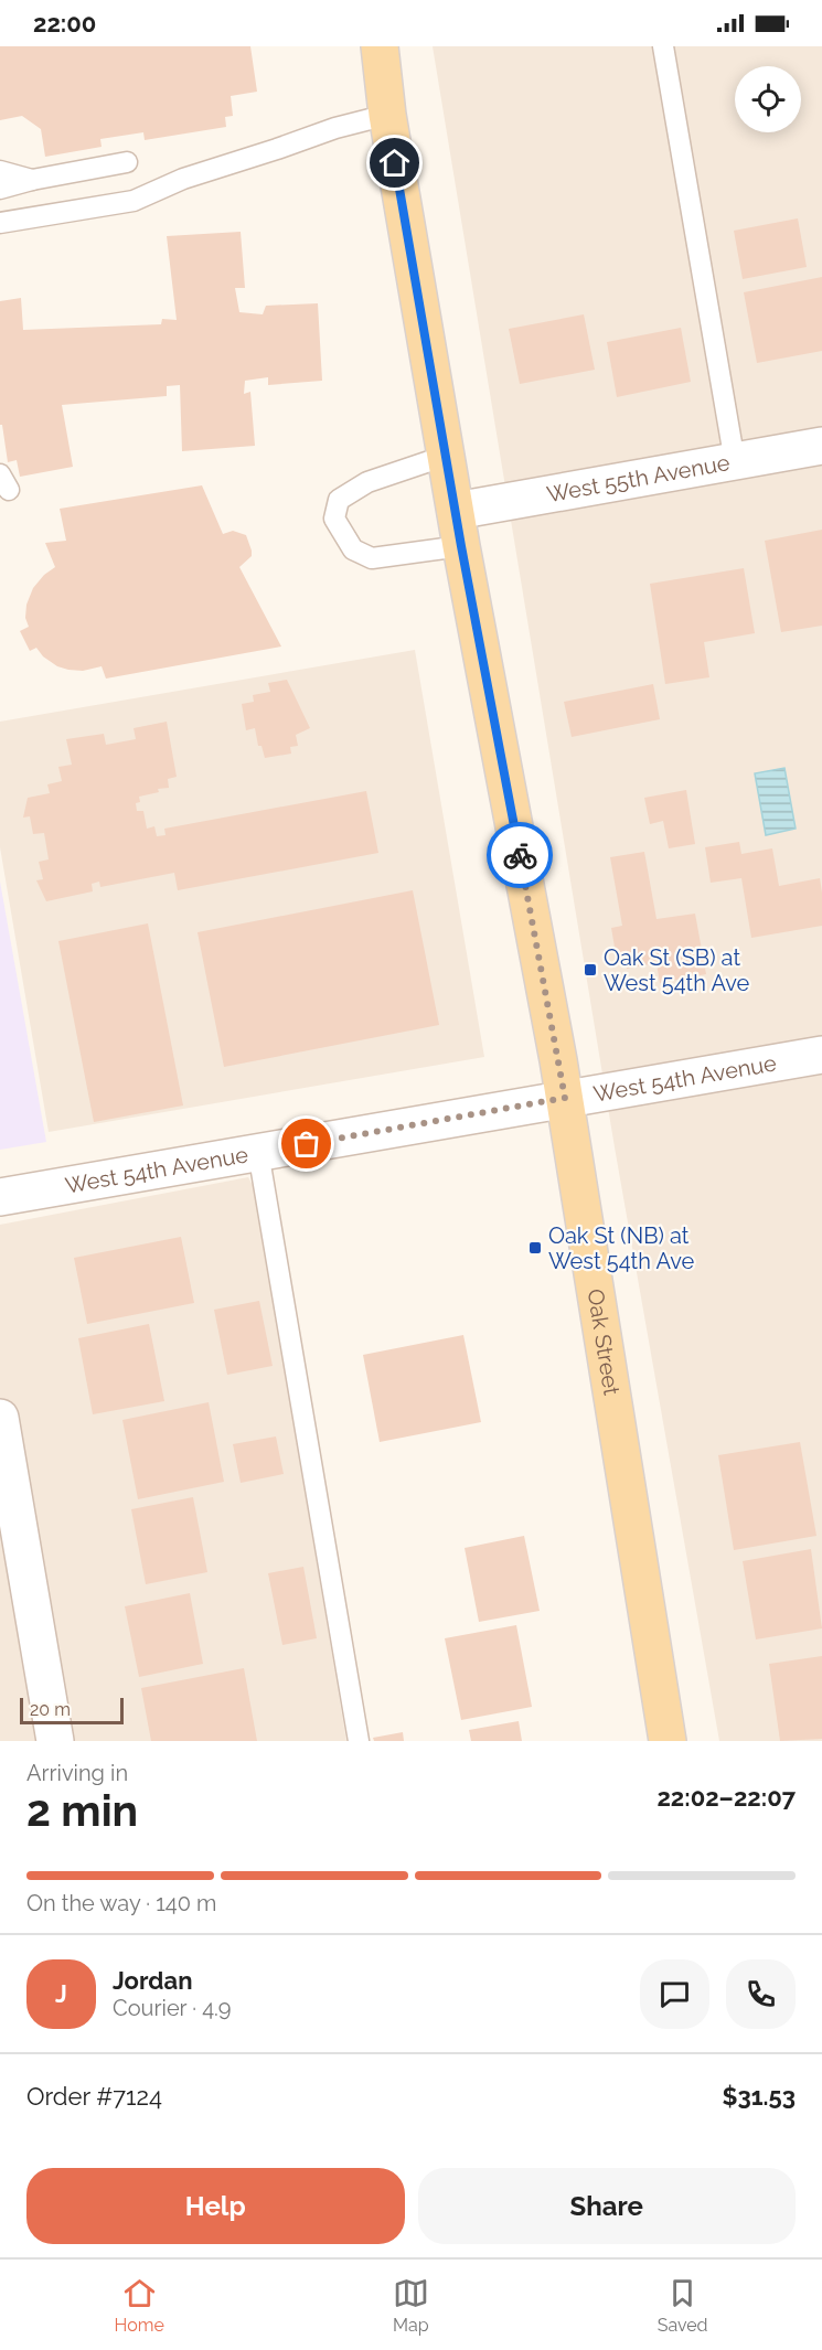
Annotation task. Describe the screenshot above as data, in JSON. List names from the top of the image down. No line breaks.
{"streets":{"main road":["Oak Street"],"street":["West 55th Avenue","West 54th Avenue"]},"crossings":[["West 55th Avenue","Oak Street"],["West 54th Avenue","Oak Street"]],"places":{"transit":["Oak St (SB) at West 54th Ave","Oak St (NB) at West 54th Ave"]},"scale_bar":"20 m","page":{"status":"22:00","scale":"20 m","heading":["2 min","Arriving in","22:02–22:07"],"panel":["Jordan","Courier · 4.9","Order #7124","$31.53"],"bar":"On the way · 140 m","round":"J","buttons":["Help","Share"],"tabs":["Home","Map","Saved"]}}
